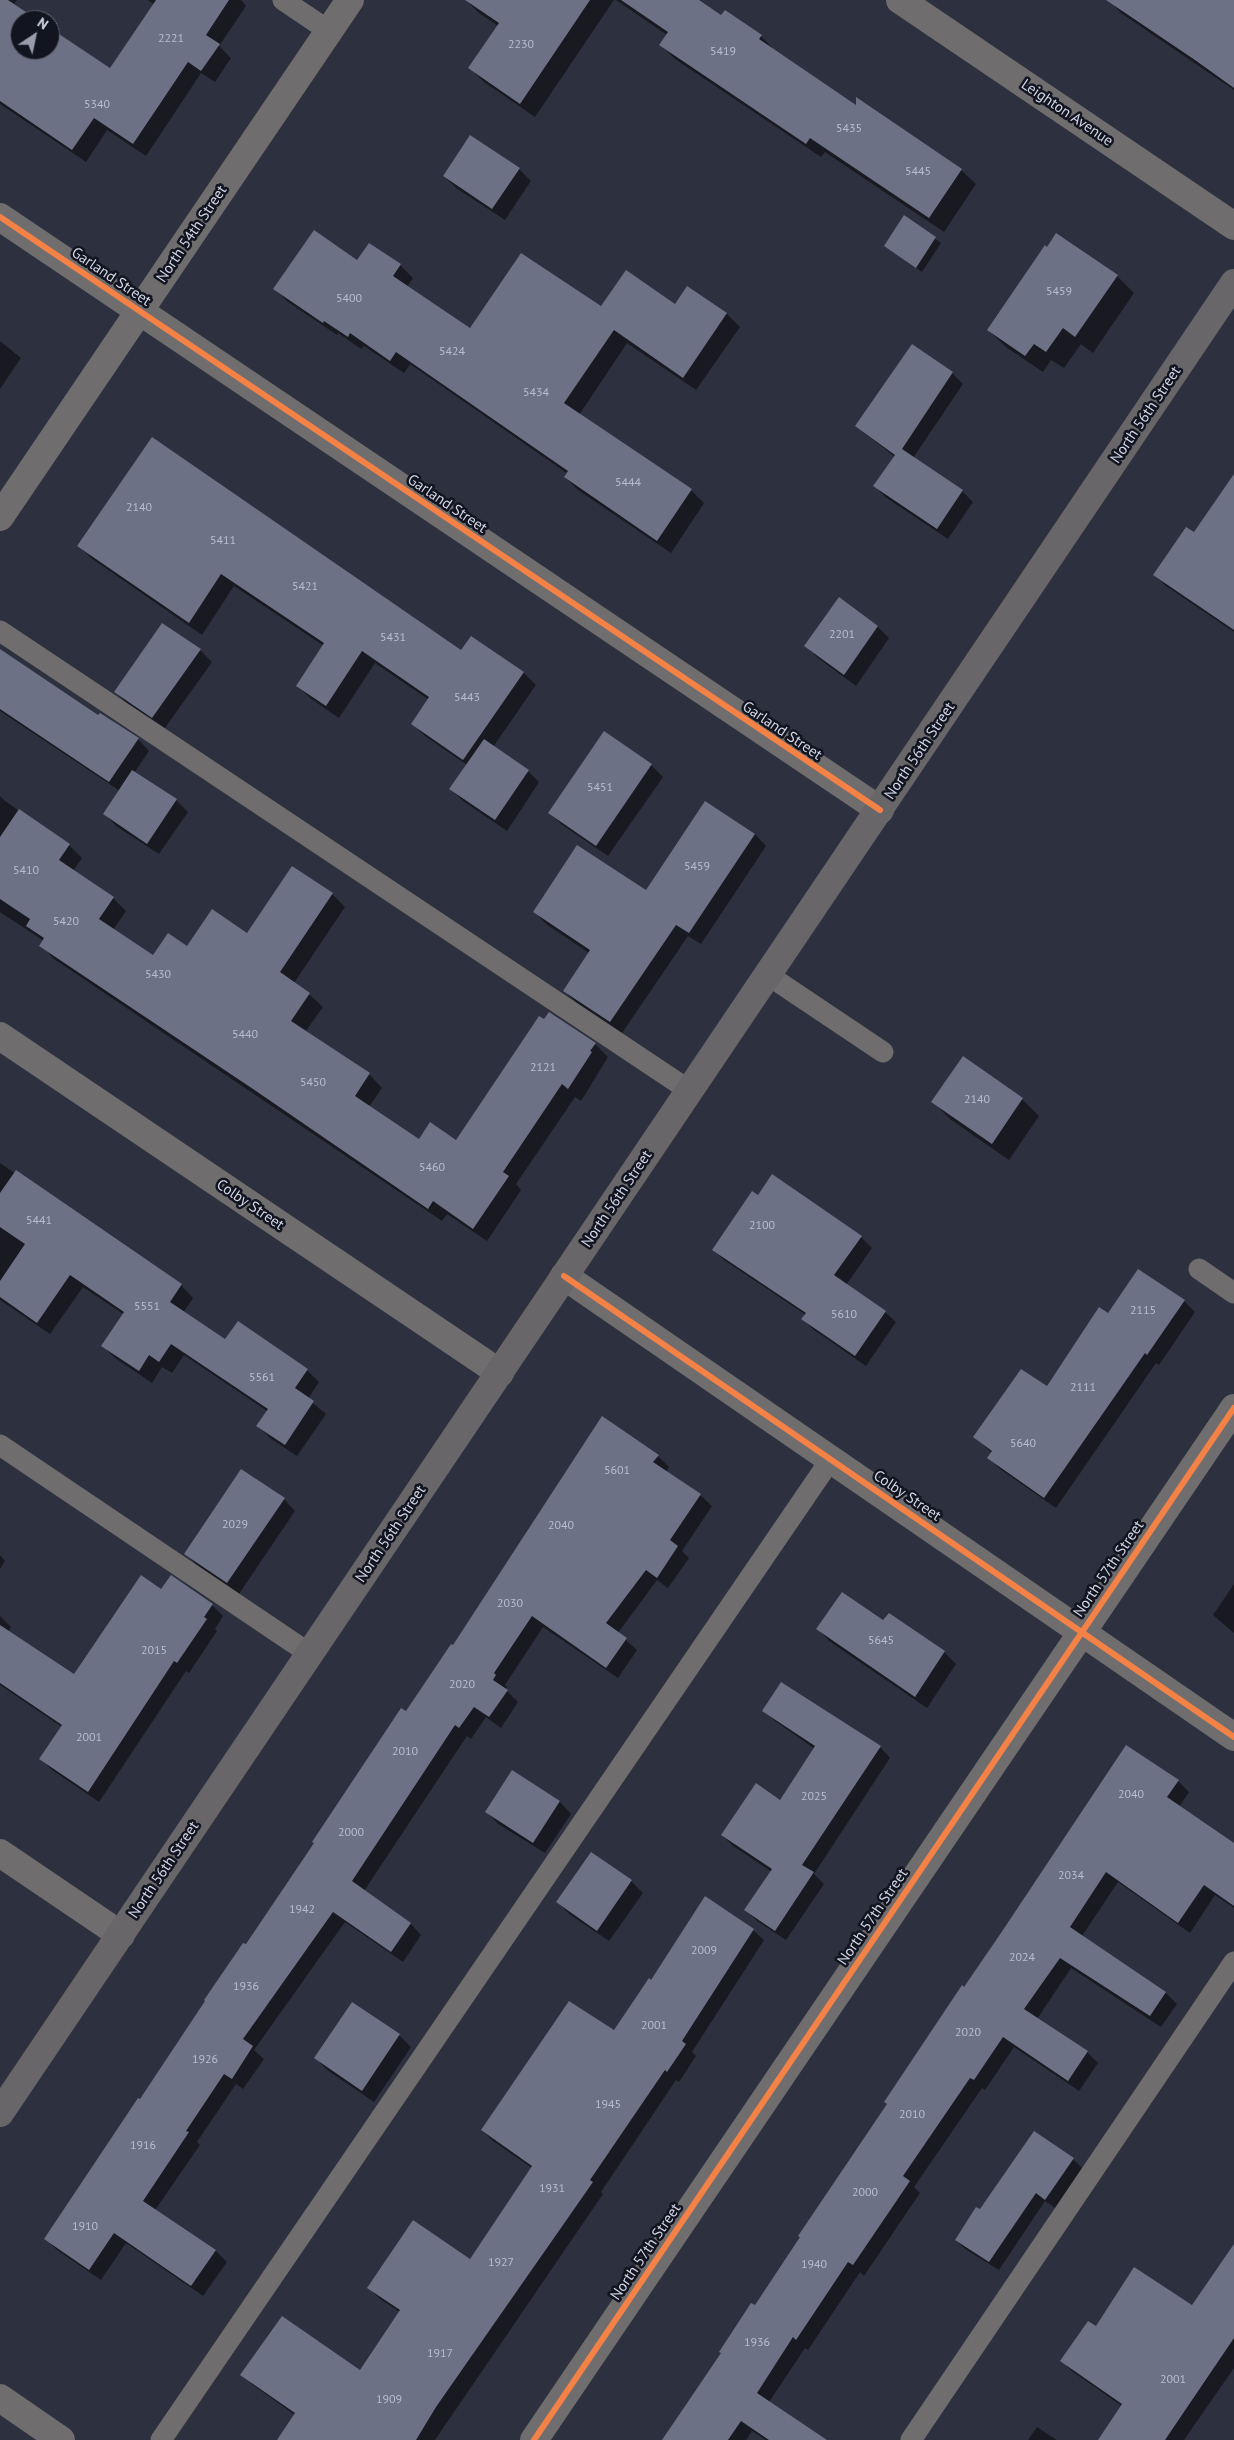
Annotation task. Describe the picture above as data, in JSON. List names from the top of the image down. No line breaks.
{"streets":{"main road":["North 56th Street"],"street":["Leighton Avenue","North 54th Street","Garland Street","Colby Street","North 57th Street"]},"crossings":[["North 54th Street","Garland Street"],["Garland Street","North 56th Street"],["North 56th Street","Colby Street"],["Colby Street","North 57th Street"]],"house_numbers":["2221","2230","5419","5340","5435","5445","5459","5400","5424","5434","5444","2140","5411","5421","2201","5431","5443","5451","5459","5410","5420","5430","5440","2121","5450","2140","5460","5441","2100","5551","2115","5610","5561","2111","5640","5601","2029","2040","2030","5645","2015","2020","2001","2010","2040","2025","2000","2034","1942","2009","2024","1936","2001","2020","1926","1945","2010","1916","1931","2000","1910","1927","1940","1936","1917","2001","1909"],"north":"top right"}
